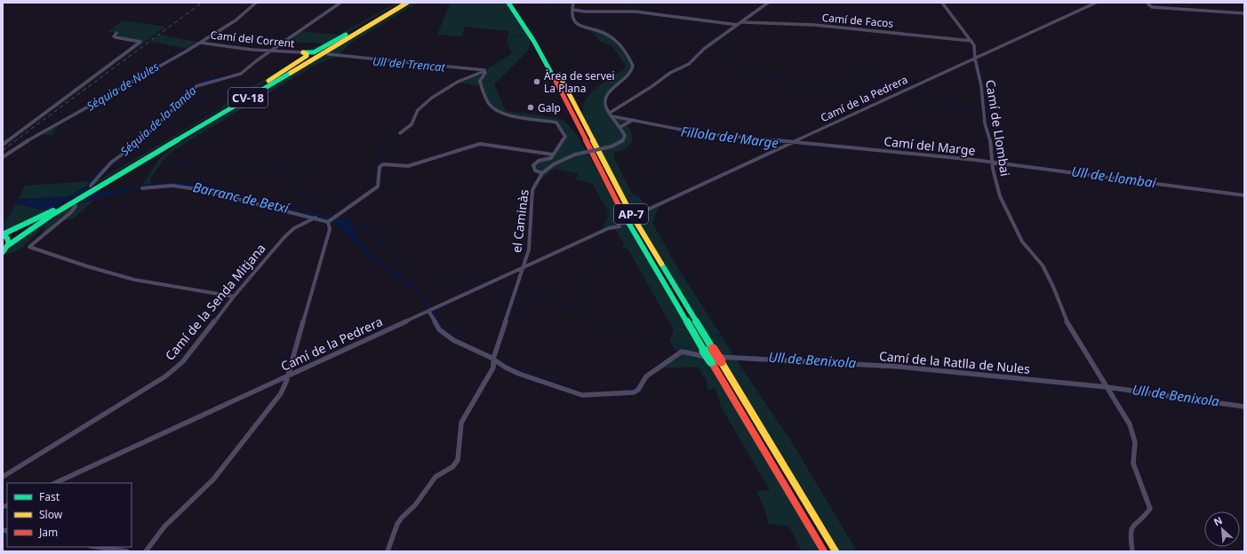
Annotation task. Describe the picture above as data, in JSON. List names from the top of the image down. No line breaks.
{"streets":{"main road":["CV-18","AP-7"],"street":["Camí de Facos","Camí del Corrent","Camí de la Pedrera","Camí de Llombai","Camí del Marge","el Caminàs","Camí de la Senda Mitjana","Camí de la Ratlla de Nules"]},"crossings":[["Camí de Facos","Camí de Llombai"],["Camí del Corrent","CV-18"],["Camí de la Pedrera","Camí de Llombai"],["Camí de la Pedrera","Camí del Marge"],["Camí de la Pedrera","el Caminàs"],["Camí de la Pedrera","Camí de la Ratlla de Nules"],["Camí de Llombai","Camí del Marge"],["Camí de Llombai","Camí de la Ratlla de Nules"],["el Caminàs","Camí de la Ratlla de Nules"]],"water":["Ull del Trencat","Séquia de Nules","Séquia de la Tanda","Fillola del Marge","Ull de Llombai","Barranc de Betxí","Ull de Benixola"],"places":["Àrea de servei La Plana","Galp"],"legend":["Fast","Slow","Jam"],"north":"top left"}
